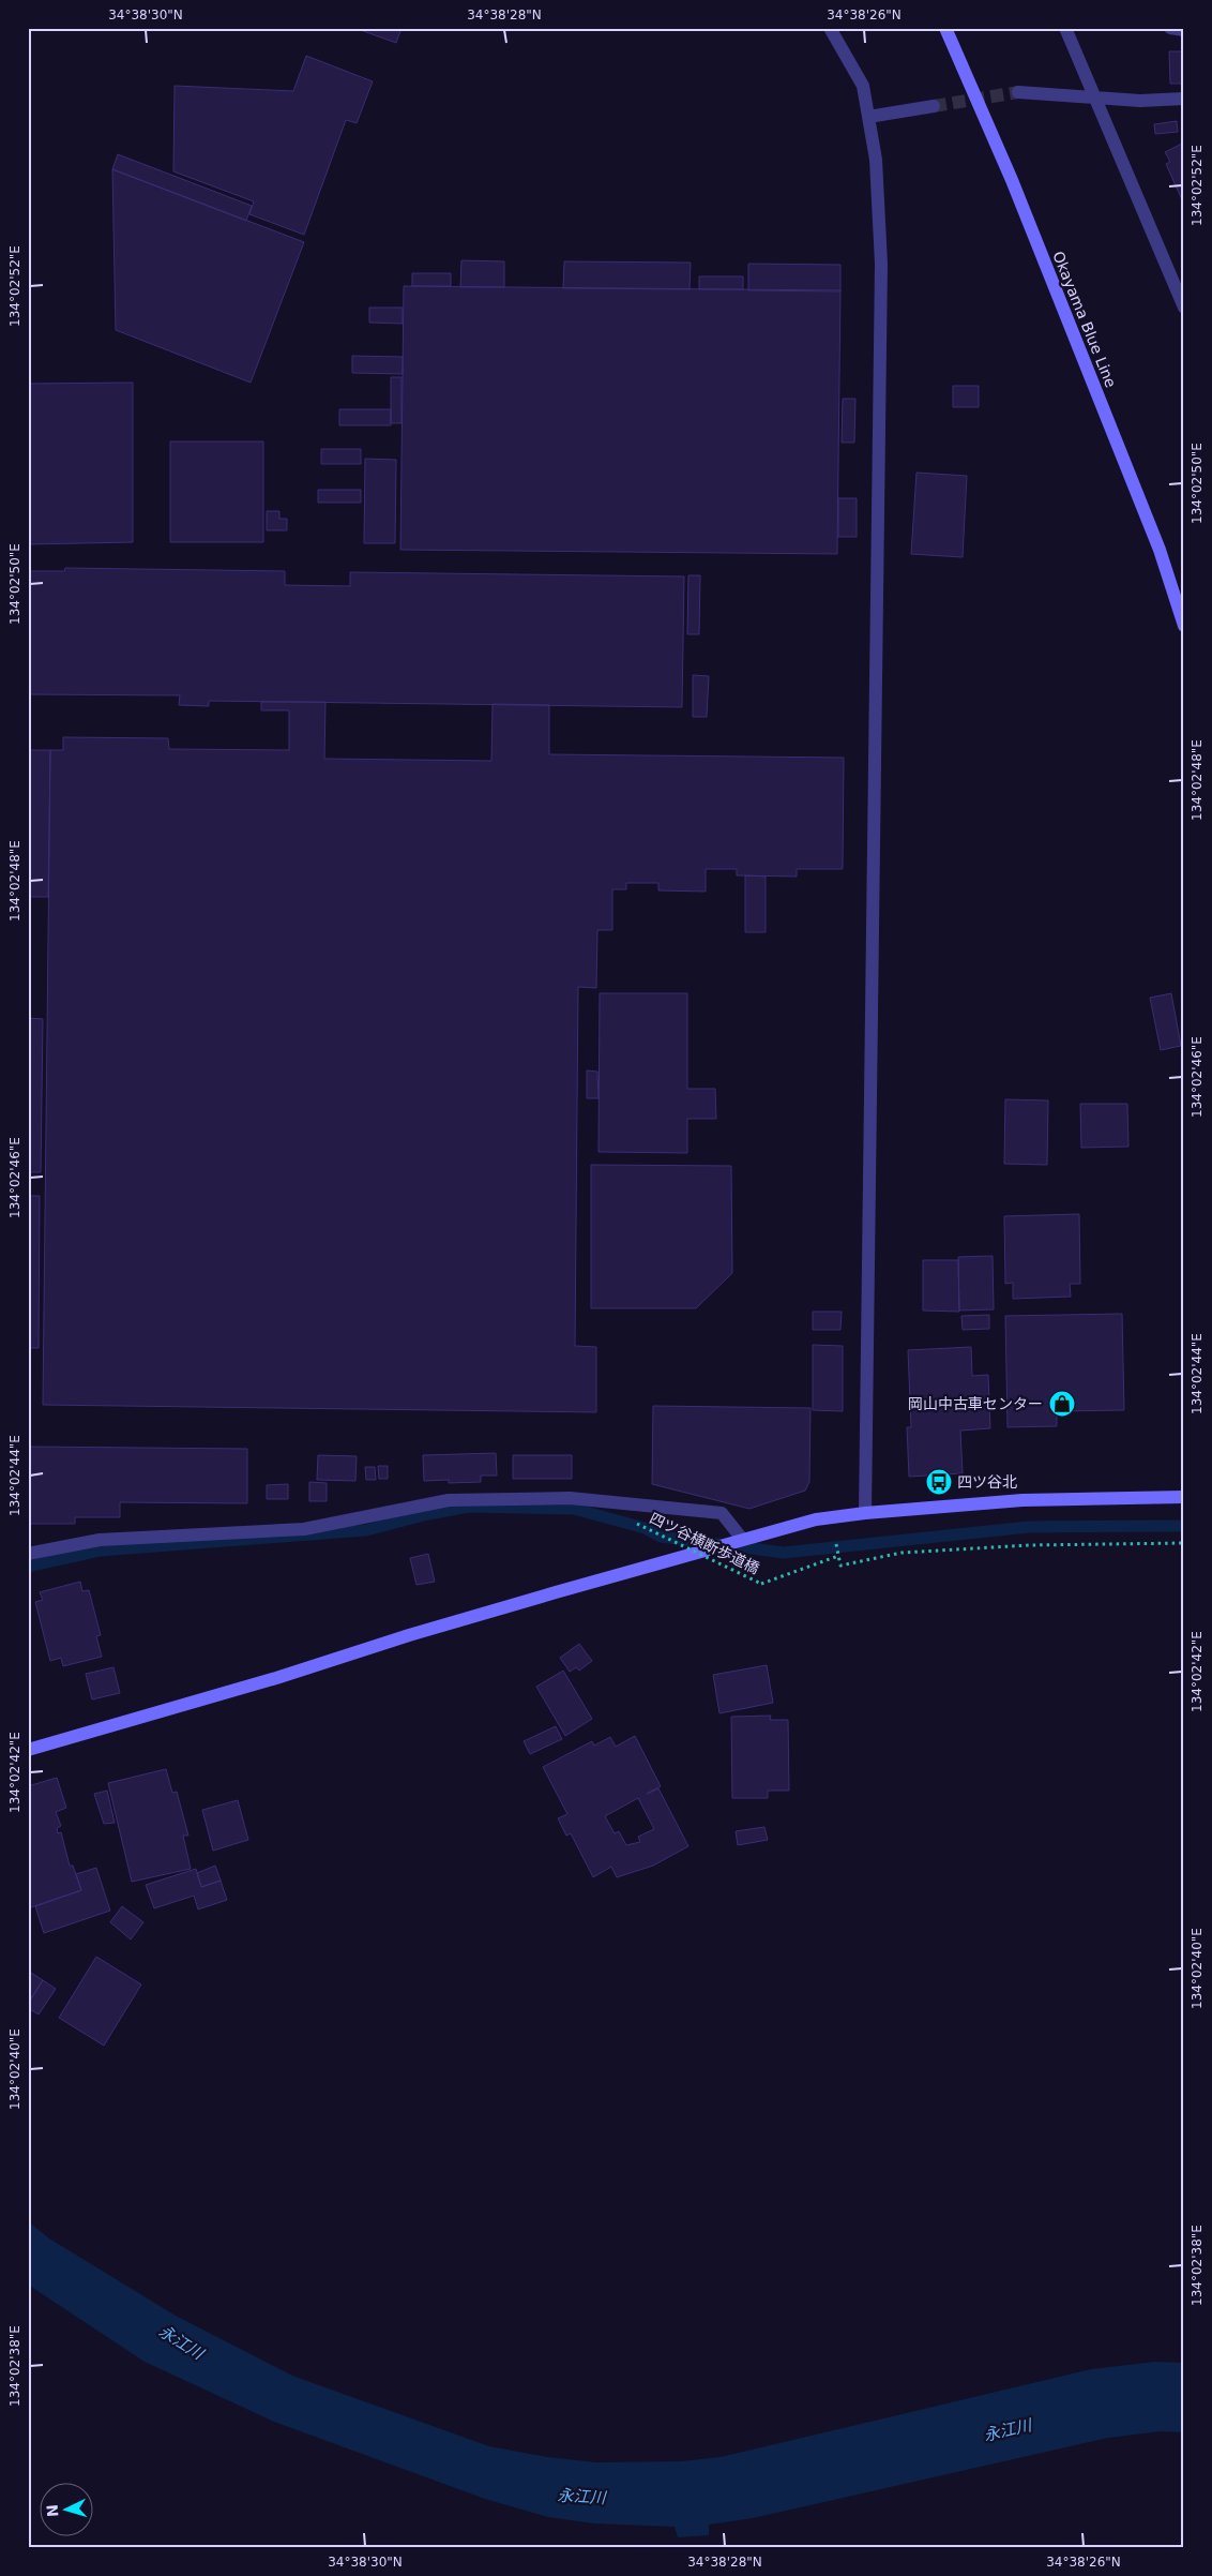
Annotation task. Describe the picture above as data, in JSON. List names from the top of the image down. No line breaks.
{"streets":{"street":["Okayama Blue Line"],"path":["四ツ谷横断歩道橋"]},"water":["永江川"],"places":{"shop":["岡山中古車センター"],"bus stop":["四ツ谷北"]},"north":"left","coordinates":["34°38'30\"N","34°38'28\"N","34°38'26\"N","134°02'52\"E","134°02'50\"E","134°02'48\"E","134°02'46\"E","134°02'44\"E","134°02'42\"E","134°02'40\"E","134°02'38\"E"]}
